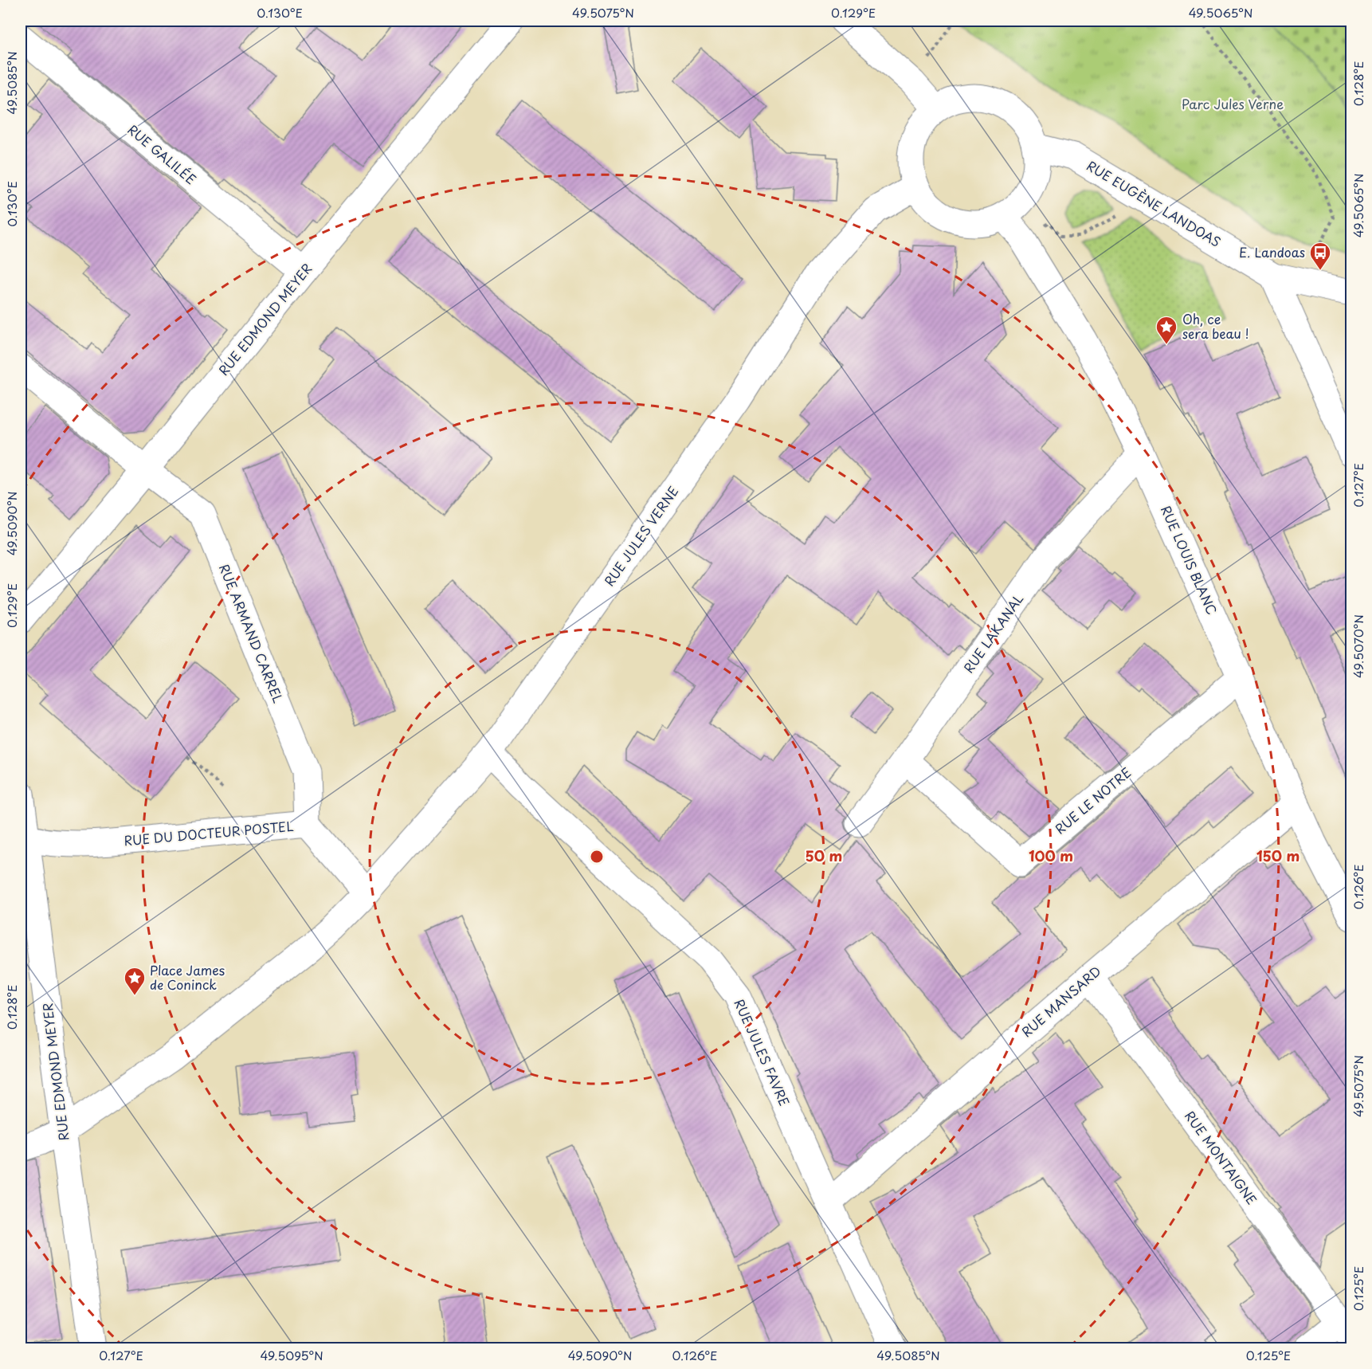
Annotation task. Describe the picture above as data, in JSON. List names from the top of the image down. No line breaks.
{"streets":{"street":["RUE GALILÉE","RUE EUGÈNE LANDOAS","RUE EDMOND MEYER","RUE JULES VERNE","RUE LOUIS BLANC","RUE ARMAND CARREL","RUE LAKANAL","RUE LE NOTRE","RUE DU DOCTEUR POSTEL","RUE MANSARD","RUE JULES FAVRE","RUE MONTAIGNE"]},"crossings":[["RUE GALILÉE","RUE EDMOND MEYER"],["RUE EUGÈNE LANDOAS","RUE JULES VERNE"],["RUE EUGÈNE LANDOAS","RUE LOUIS BLANC"],["RUE EDMOND MEYER","RUE ARMAND CARREL"],["RUE EDMOND MEYER","RUE DU DOCTEUR POSTEL"],["RUE JULES VERNE","RUE LOUIS BLANC"],["RUE JULES VERNE","RUE DU DOCTEUR POSTEL"],["RUE JULES VERNE","RUE JULES FAVRE"],["RUE LOUIS BLANC","RUE LAKANAL"],["RUE LOUIS BLANC","RUE LE NOTRE"],["RUE LOUIS BLANC","RUE MANSARD"],["RUE ARMAND CARREL","RUE DU DOCTEUR POSTEL"],["RUE LAKANAL","RUE LE NOTRE"],["RUE MANSARD","RUE JULES FAVRE"],["RUE MANSARD","RUE MONTAIGNE"]],"parks":["Parc Jules Verne"],"places":{"bus stop":["E. Landoas"],"place":["Oh, ce sera beau !","Place James de Coninck"]},"coordinates":["0.130°E","49.5075°N","0.129°E","49.5065°N","49.5085°N","0.128°E","0.127°E","49.5090°N","49.5070°N","0.126°E","0.125°E","49.5095°N"],"rings":["50 m","100 m","150 m"]}
